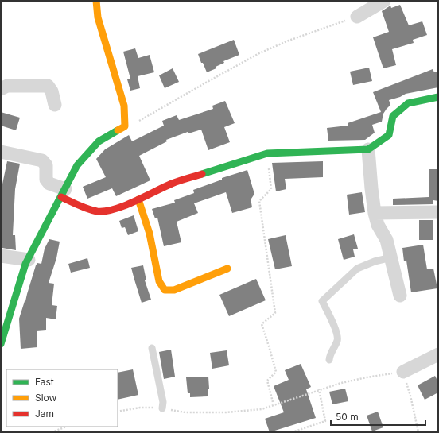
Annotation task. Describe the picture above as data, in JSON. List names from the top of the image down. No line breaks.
{"legend":["Fast","Slow","Jam"],"scale_bar":"50 m"}
